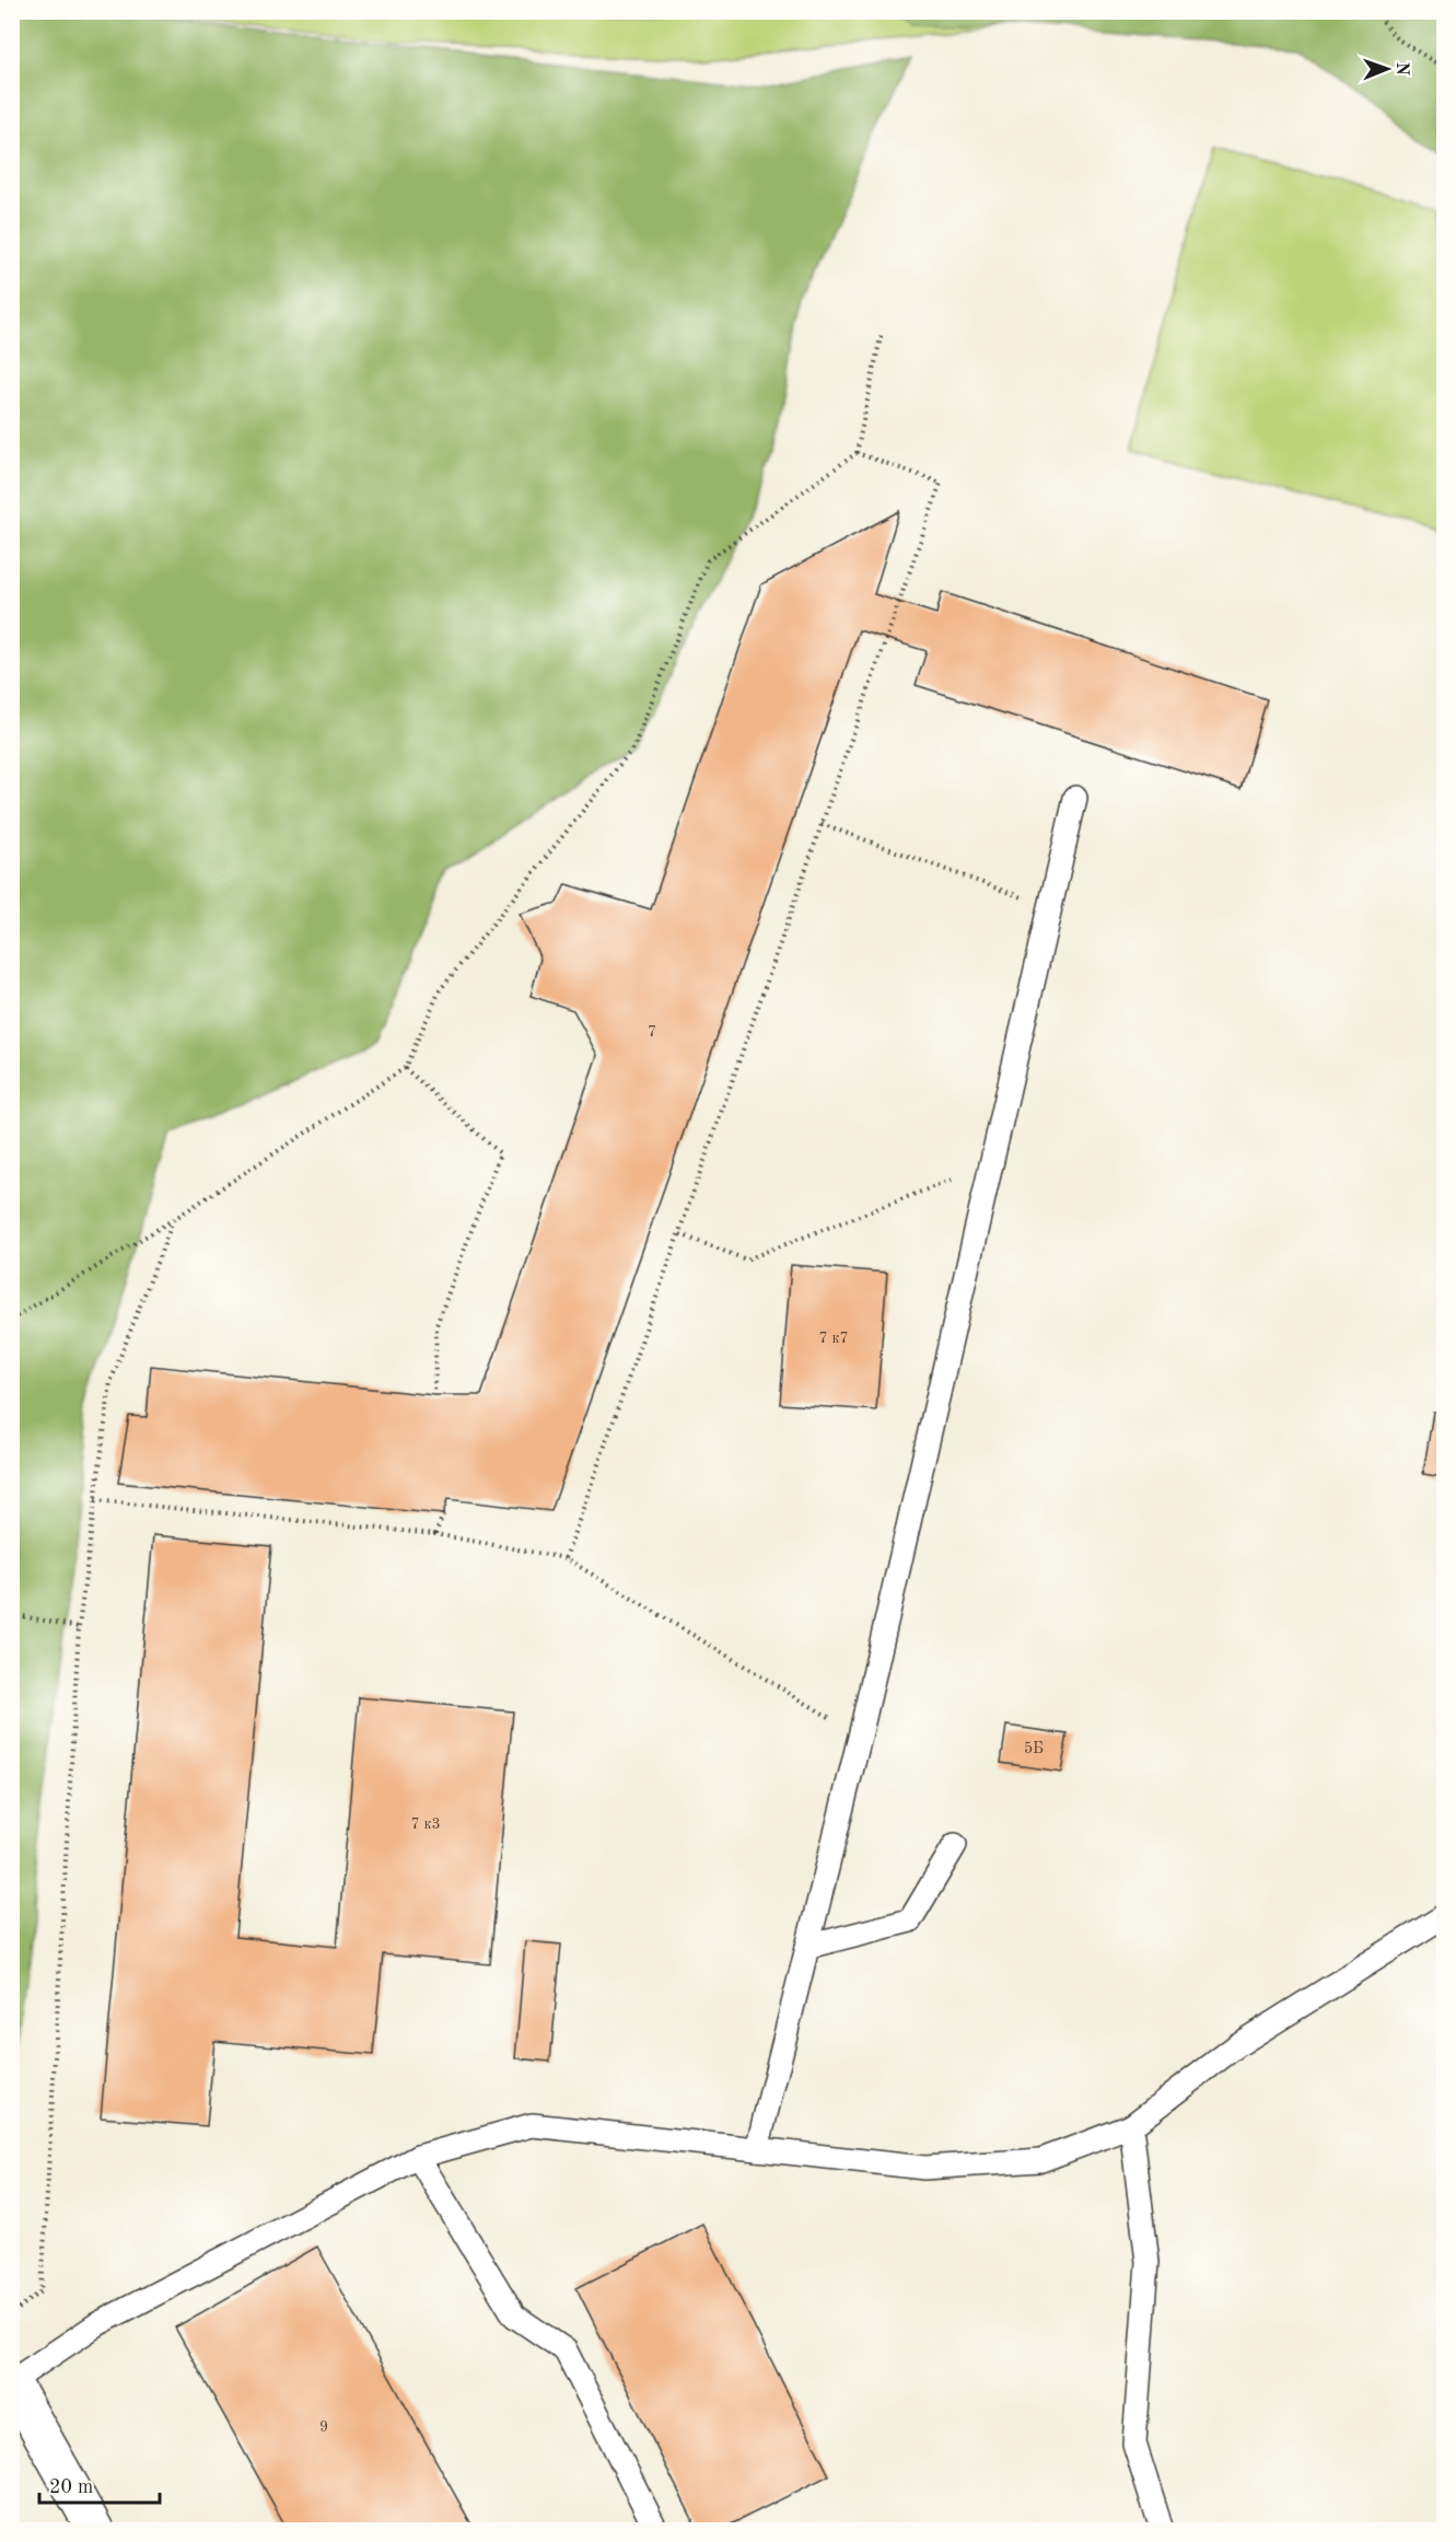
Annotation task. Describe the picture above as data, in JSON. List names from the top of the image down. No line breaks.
{"house_numbers":["7","7 к7","5Б","7 к3","9"],"scale_bar":"20 m","north":"right"}
